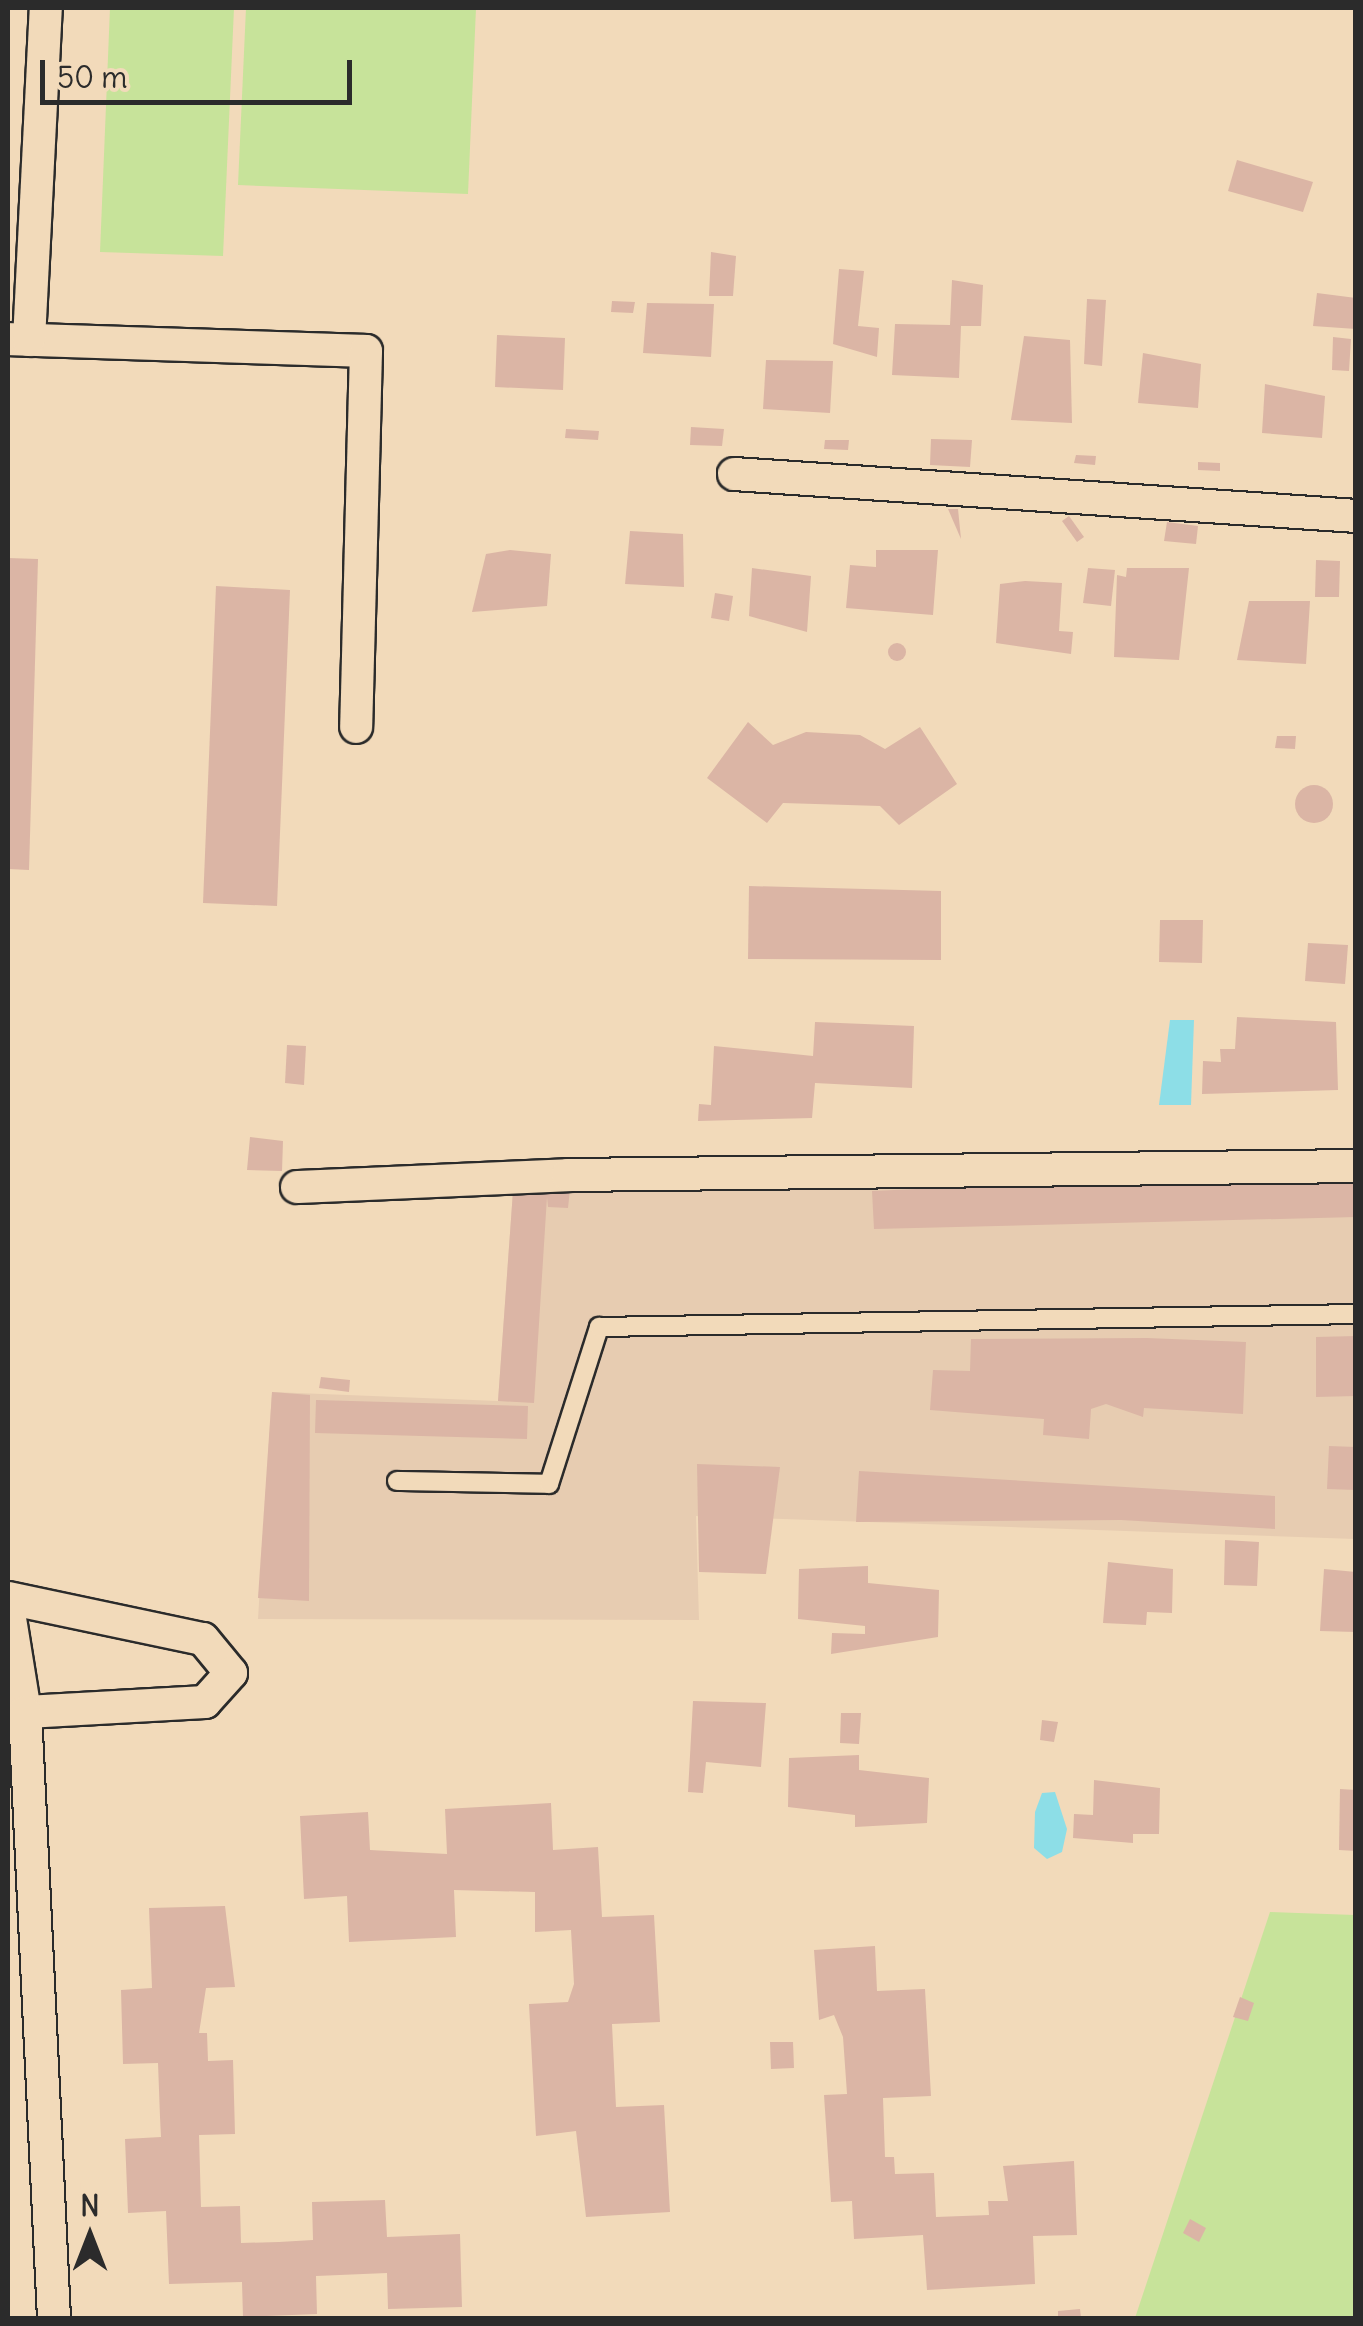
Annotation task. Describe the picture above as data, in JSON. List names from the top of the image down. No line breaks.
{"scale_bar":"50 m","north":"top"}
